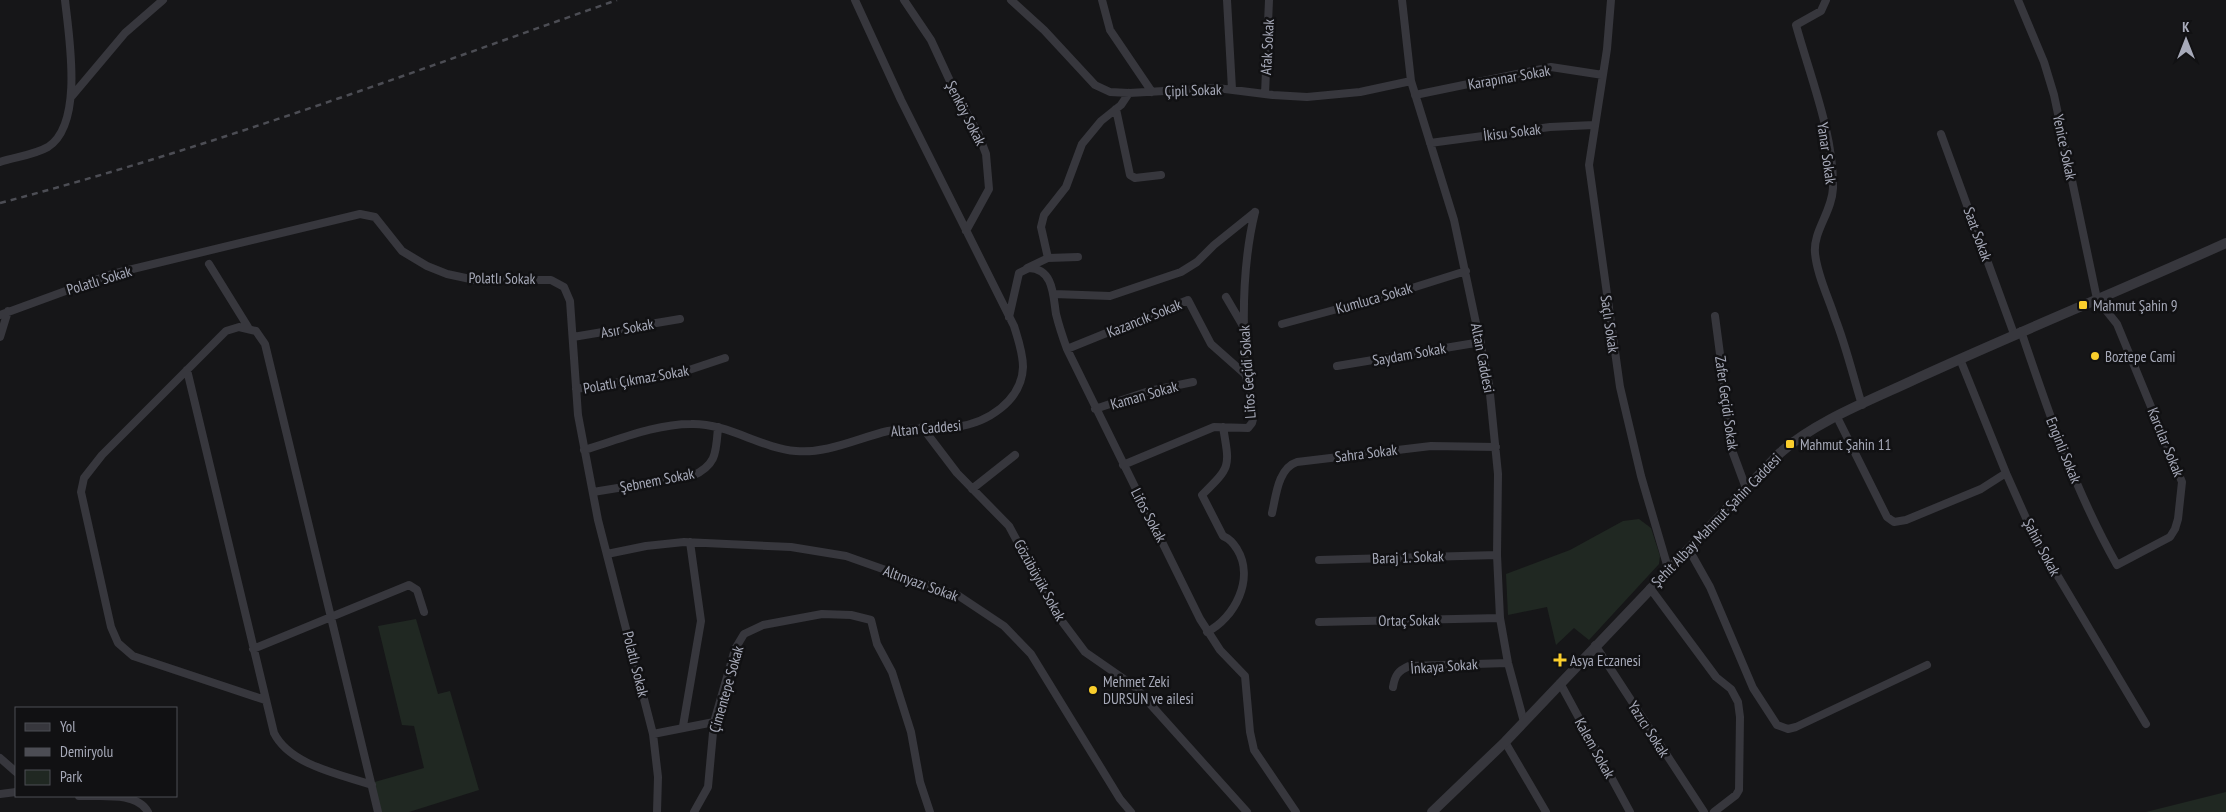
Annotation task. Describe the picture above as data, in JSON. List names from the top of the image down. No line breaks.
{"streets":{"street":["Afak Sokak","Karapınar Sokak","Çipil Sokak","Şenköy Sokak","İkisu Sokak","Yenice Sokak","Yanar Sokak","Saat Sokak","Polatlı Sokak","Kumluca Sokak","Kazancık Sokak","Saçlı Sokak","Asır Sokak","Saydam Sokak","Altan Caddesi","Lifos Geçidi Sokak","Polatlı Çıkmaz Sokak","Kaman Sokak","Zafer Geçidi Sokak","Karcılar Sokak","Enginli Sokak","Sahra Sokak","Şebnem Sokak","Lifos Sokak","Şehit Albay Mahmut Şahin Caddesi","Şahin Sokak","Baraj 1. Sokak","Gözübüyük Sokak","Altınyazı Sokak","Ortaç Sokak","İnkaya Sokak","Çimentepe Sokak","Yazıcı Sokak","Kalem Sokak"]},"crossings":[["Afak Sokak","Çipil Sokak"],["Karapınar Sokak","Saçlı Sokak"],["Karapınar Sokak","Altan Caddesi"],["Çipil Sokak","Altan Caddesi"],["Şenköy Sokak","Altan Caddesi"],["İkisu Sokak","Saçlı Sokak"],["İkisu Sokak","Altan Caddesi"],["Yenice Sokak","Karcılar Sokak"],["Yenice Sokak","Şehit Albay Mahmut Şahin Caddesi"],["Yanar Sokak","Şehit Albay Mahmut Şahin Caddesi"],["Saat Sokak","Enginli Sokak"],["Saat Sokak","Şehit Albay Mahmut Şahin Caddesi"],["Polatlı Sokak","Asır Sokak"],["Polatlı Sokak","Altan Caddesi"],["Polatlı Sokak","Polatlı Çıkmaz Sokak"],["Polatlı Sokak","Şebnem Sokak"],["Polatlı Sokak","Altınyazı Sokak"],["Kumluca Sokak","Altan Caddesi"],["Kazancık Sokak","Lifos Geçidi Sokak"],["Kazancık Sokak","Lifos Sokak"],["Saçlı Sokak","Şehit Albay Mahmut Şahin Caddesi"],["Saydam Sokak","Altan Caddesi"],["Altan Caddesi","Sahra Sokak"],["Altan Caddesi","Şebnem Sokak"],["Altan Caddesi","Şehit Albay Mahmut Şahin Caddesi"],["Altan Caddesi","Baraj 1. Sokak"],["Altan Caddesi","Gözübüyük Sokak"],["Altan Caddesi","Ortaç Sokak"],["Altan Caddesi","İnkaya Sokak"],["Lifos Geçidi Sokak","Lifos Sokak"],["Kaman Sokak","Lifos Sokak"],["Zafer Geçidi Sokak","Şehit Albay Mahmut Şahin Caddesi"],["Karcılar Sokak","Enginli Sokak"],["Karcılar Sokak","Şehit Albay Mahmut Şahin Caddesi"],["Enginli Sokak","Şehit Albay Mahmut Şahin Caddesi"],["Şehit Albay Mahmut Şahin Caddesi","Şahin Sokak"],["Şehit Albay Mahmut Şahin Caddesi","Yazıcı Sokak"],["Şehit Albay Mahmut Şahin Caddesi","Kalem Sokak"]],"places":{"transit":["Mahmut Şahin 9","Mahmut Şahin 11"],"other":["Boztepe Cami","Mehmet Zeki DURSUN ve ailesi"],"health":["Asya Eczanesi"]},"legend":["Yol","Demiryolu","Park"],"north":"top"}
